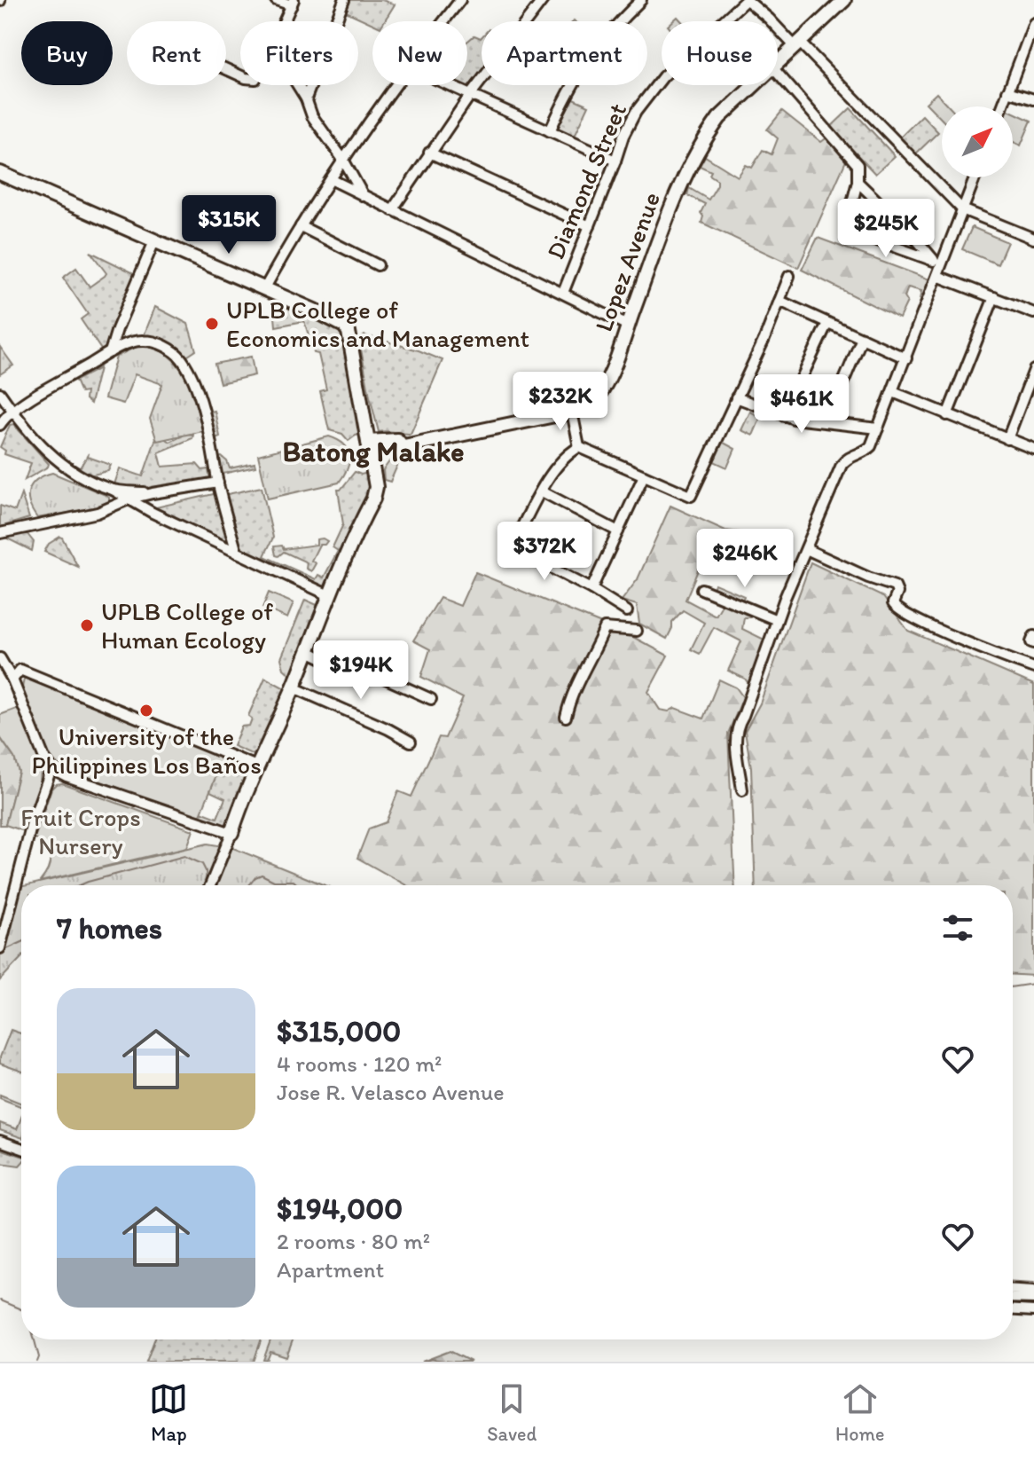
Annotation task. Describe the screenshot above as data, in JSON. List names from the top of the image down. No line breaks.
{"streets":{"main road":["Lopez Avenue"],"street":["Diamond Street"]},"districts":["Batong Malake"],"parks":["Fruit Crops Nursery"],"places":["UPLB College of Economics and Management","UPLB College of Human Ecology","University of the Philippines Los Baños"],"north":"top right","page":{"chip":["Buy","Rent","Filters","New","Apartment","House"],"price":["$315K","$245K","$232K","$461K","$372K","$246K","$194K"],"heading":"7 homes","list":[{"name":"$315,000","note":"4 rooms · 120 m² · Jose R. Velasco Avenue"},{"name":"$194,000","note":"2 rooms · 80 m² · Apartment"}],"tabs":["Map","Saved","Home"]}}
